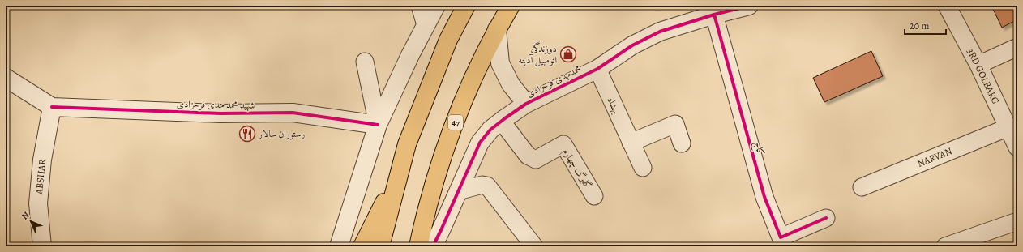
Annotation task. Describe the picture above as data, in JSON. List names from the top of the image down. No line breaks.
{"streets":{"highway":["47"],"street":["3RD GOLBARG","محمدمهدی فرحزادی","شهید محمد مهدی فرحزادی","بهشاد","کاج","NARVAN","گلبرگ چهارم","ABSHAR"]},"crossings":[["3RD GOLBARG","NARVAN"],["محمدمهدی فرحزادی","بهشاد"],["محمدمهدی فرحزادی","47"],["محمدمهدی فرحزادی","کاج"],["محمدمهدی فرحزادی","گلبرگ چهارم"],["شهید محمد مهدی فرحزادی","ABSHAR"]],"places":{"shop":["دوزندگی اتومبیل آدینه"],"restaurant":["رستوران سالار"]},"scale_bar":"20 m","north":"top left"}
